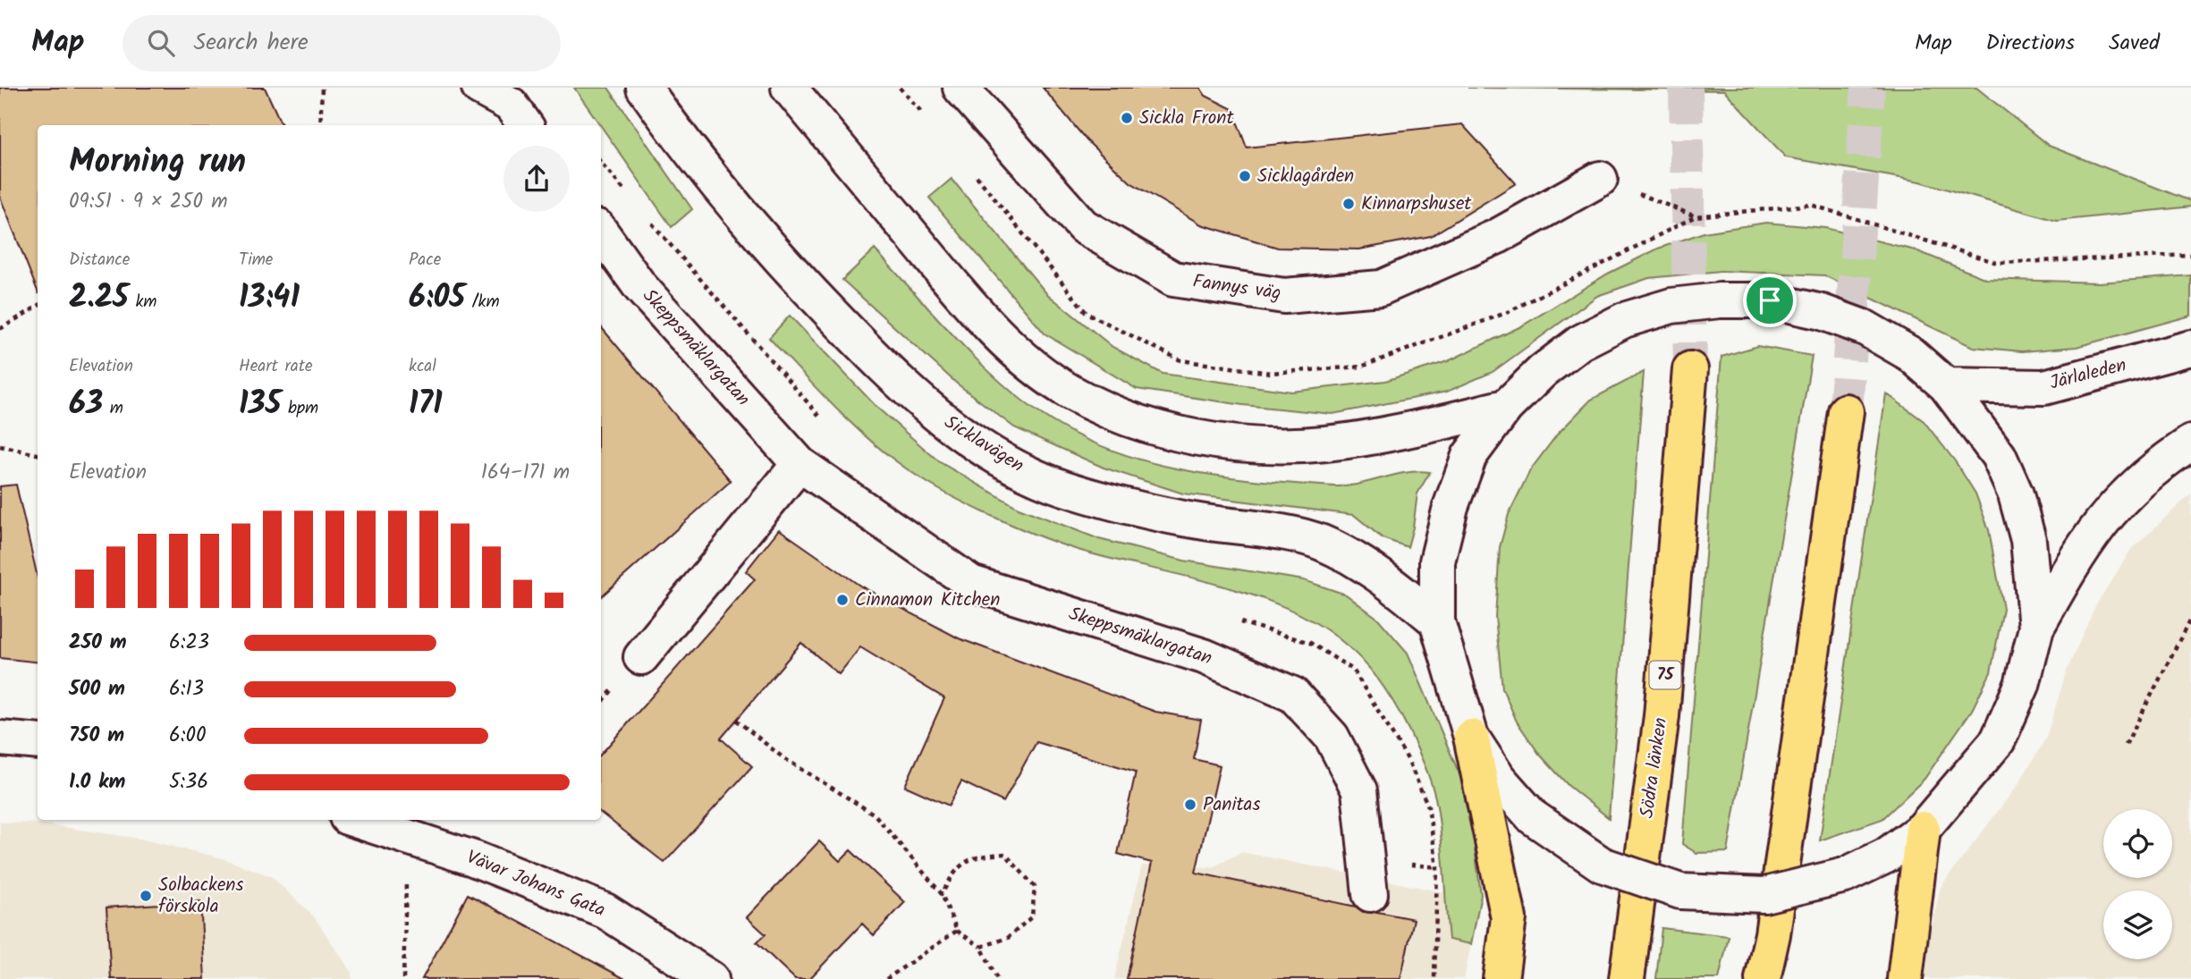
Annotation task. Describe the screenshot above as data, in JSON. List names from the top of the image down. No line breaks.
{"streets":{"highway":["75","Södra länken"],"main road":["Fannys väg","Skeppsmäklargatan","Järlaleden","Sicklavägen","Vävar Johans Gata"]},"places":["Sickla Front","Sicklagården","Kinnarpshuset","Cinnamon Kitchen","Panitas","Solbackens förskola"],"page":{"header":"Map","search":"Search here","nav":["Map","Directions","Saved"],"heading":["Morning run","09:51 · 9 × 250 m"],"stats":[["Distance","2.25 km"],["Time","13:41"],["Pace","6:05 /km"],["Elevation","63 m"],["Heart rate","135 bpm"],["kcal","171"]],"chart":["Elevation","164–171 m"],"list":[{"name":"250 m","note":"6:23"},{"name":"500 m","note":"6:13"},{"name":"750 m","note":"6:00"},{"name":"1.0 km","note":"5:36"}]}}
